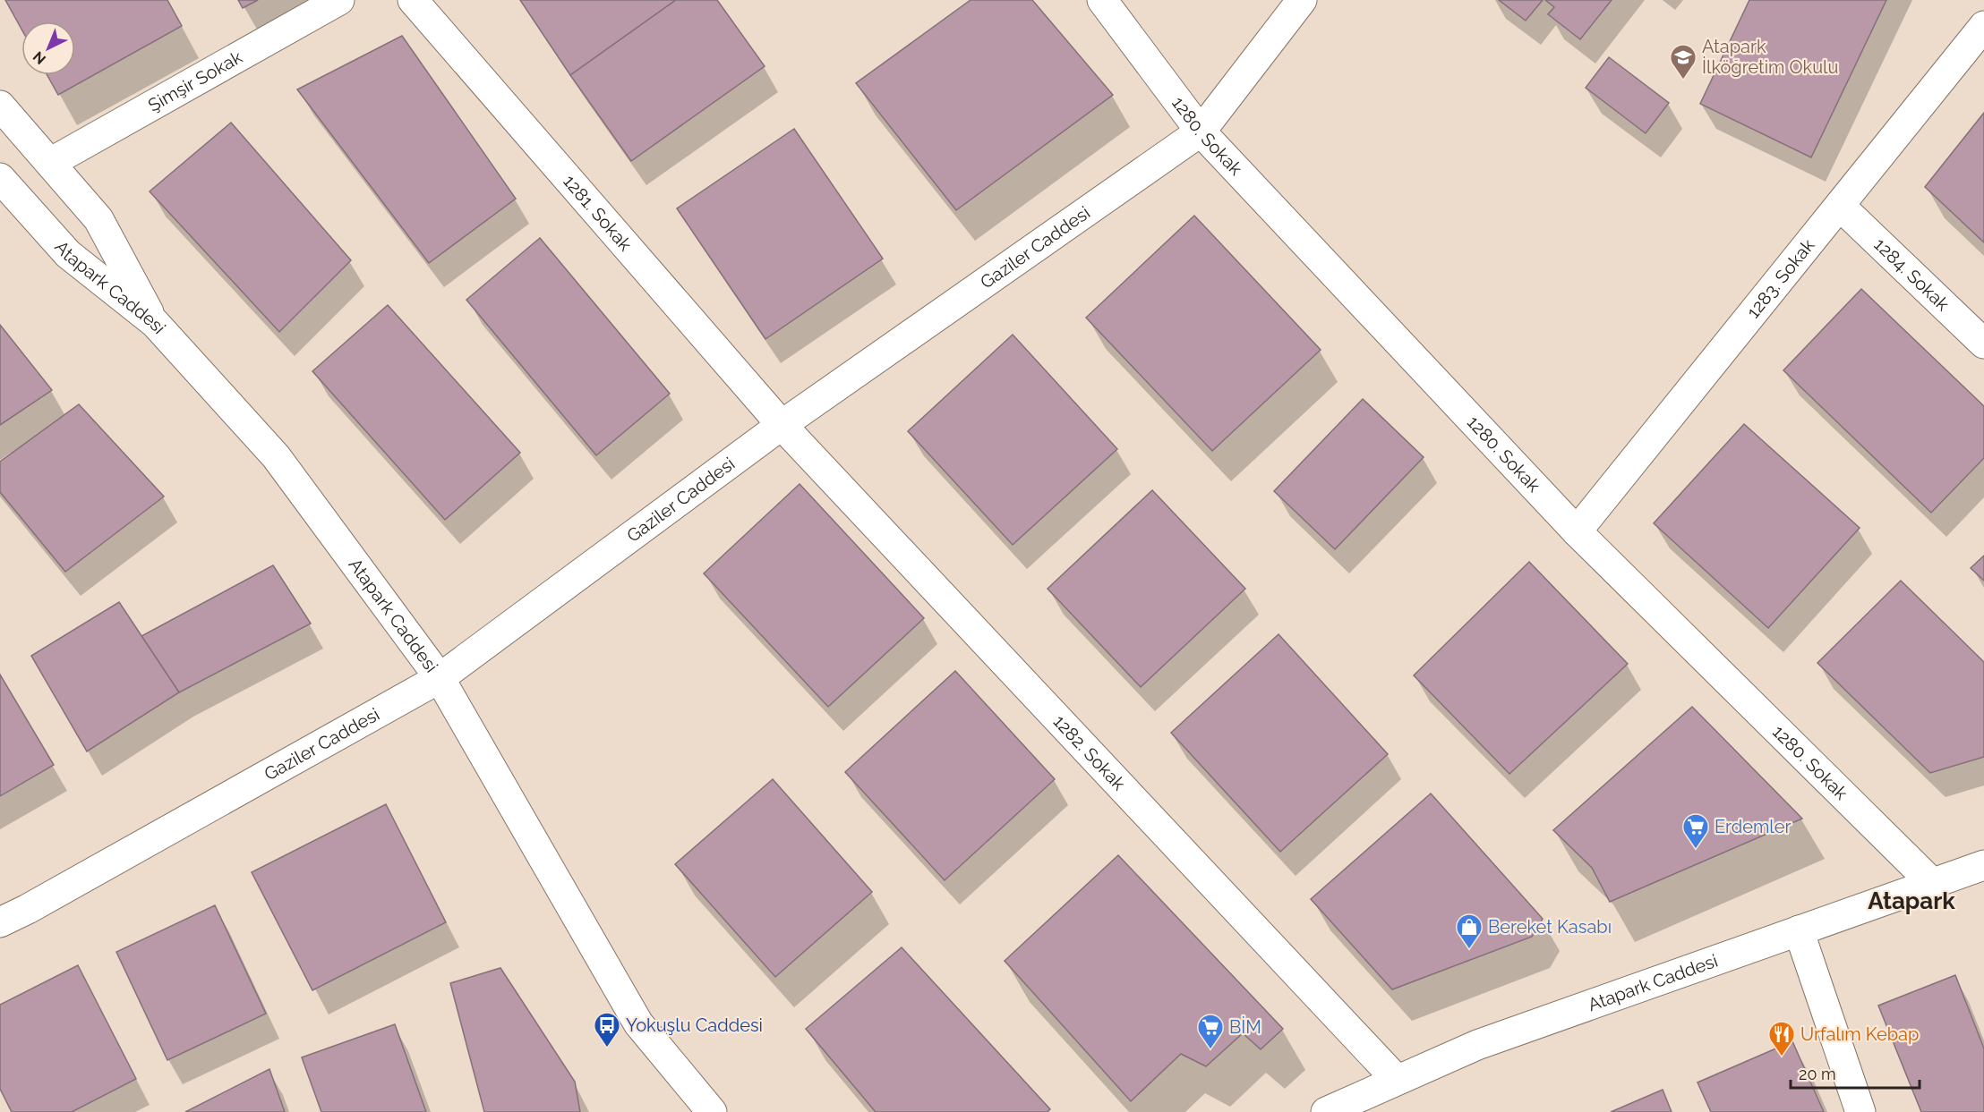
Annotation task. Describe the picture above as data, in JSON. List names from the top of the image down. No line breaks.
{"streets":{"street":["Şimşir Sokak","1280. Sokak","1281. Sokak","Gaziler Caddesi","1284. Sokak","1283. Sokak","Atapark Caddesi","1282. Sokak"]},"crossings":[["1280. Sokak","Gaziler Caddesi"],["1280. Sokak","1283. Sokak"],["1280. Sokak","Atapark Caddesi"],["1281. Sokak","Gaziler Caddesi"],["1281. Sokak","1282. Sokak"],["Gaziler Caddesi","Atapark Caddesi"],["Gaziler Caddesi","1282. Sokak"],["1284. Sokak","1283. Sokak"],["Atapark Caddesi","1282. Sokak"]],"districts":["Atapark"],"places":{"school or university":["Atapark İlköğretim Okulu"],"supermarket":["Erdemler","BİM"],"shop":["Bereket Kasabı"],"bus stop":["Yokuşlu Caddesi"],"restaurant":["Urfalım Kebap"]},"scale_bar":"20 m","north":"bottom left"}
